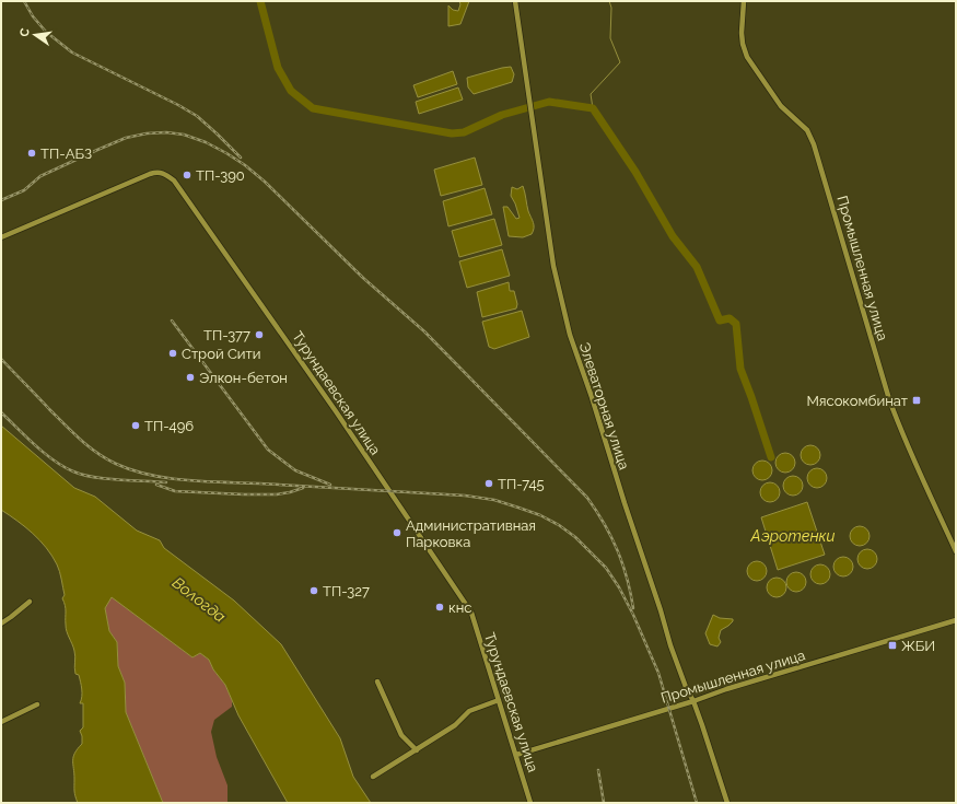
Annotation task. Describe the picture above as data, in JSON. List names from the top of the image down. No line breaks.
{"streets":{"street":["Промышленная улица","Турундаевская улица","Элеваторная улица"]},"crossings":[["Промышленная улица","Турундаевская улица"],["Промышленная улица","Элеваторная улица"]],"water":["Аэротенки","Вологда"],"places":{"other":["ТП-АБЗ","ТП-390","ТП-377","Строй Сити","Элкон-бетон","ТП-496","ТП-745","Административная Парковка","ТП-327","кнс"],"transit":["Мясокомбинат","ЖБИ"]},"north":"left"}
